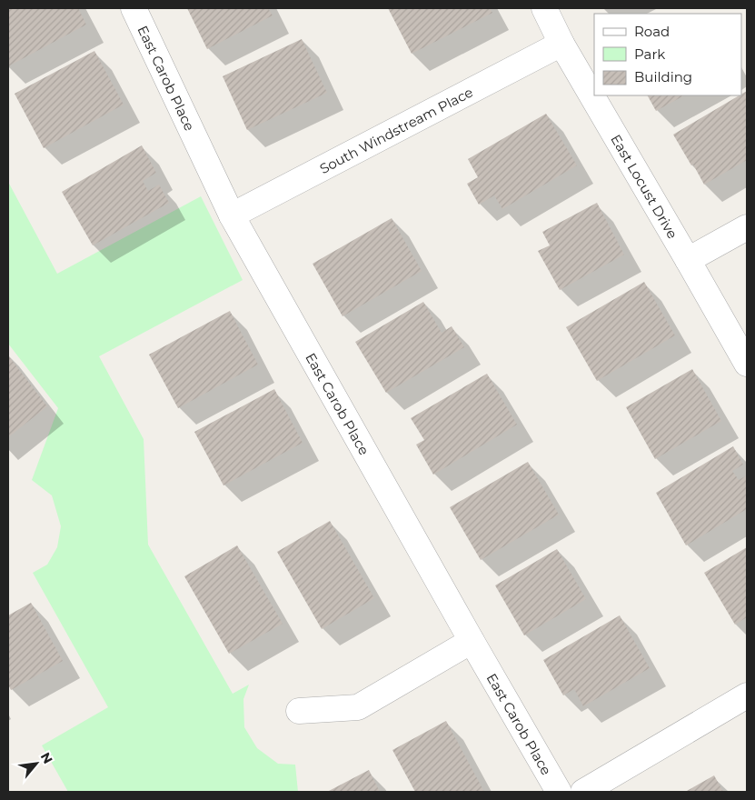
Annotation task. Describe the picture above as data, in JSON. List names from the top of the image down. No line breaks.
{"streets":{"street":["East Carob Place","South Windstream Place","East Locust Drive"]},"crossings":[["East Carob Place","South Windstream Place"],["South Windstream Place","East Locust Drive"]],"legend":["Road","Park","Building"],"north":"top right"}
